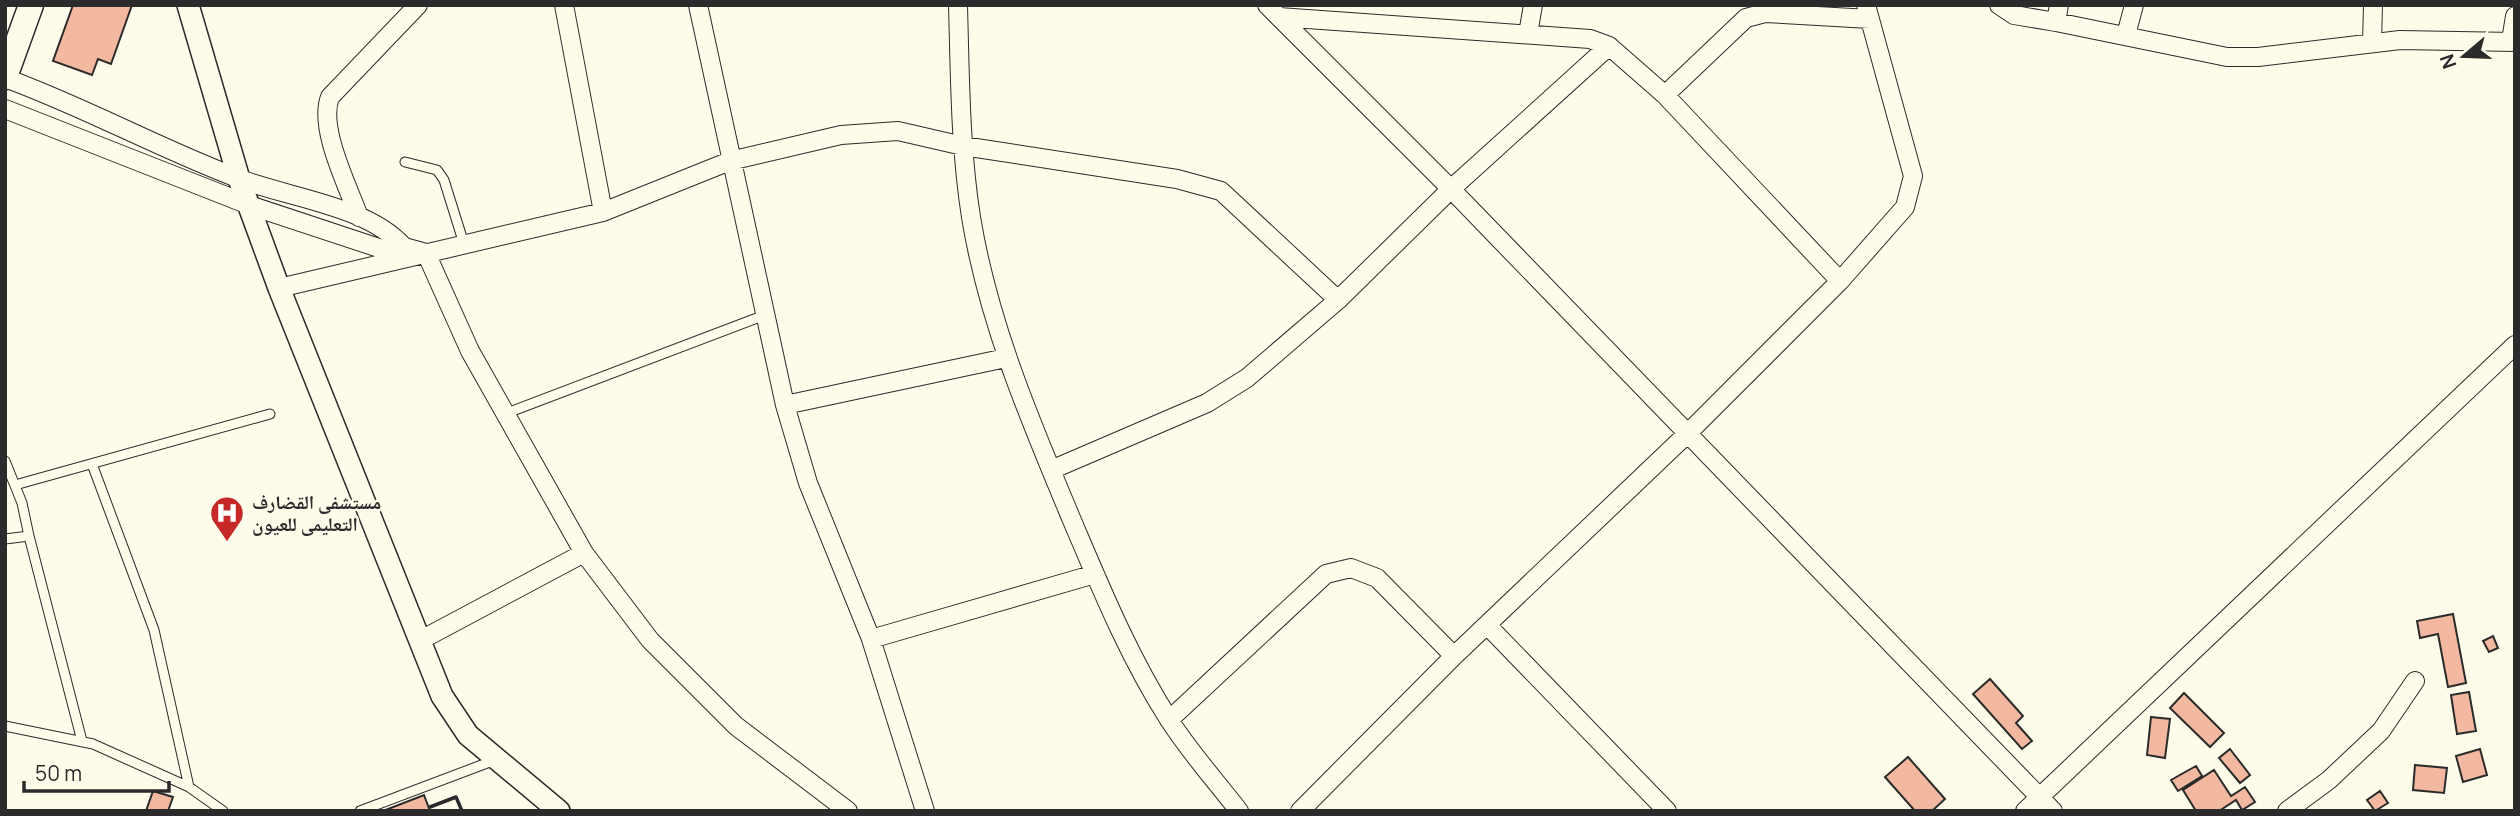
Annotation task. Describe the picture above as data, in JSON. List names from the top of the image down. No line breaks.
{"places":{"hospital":["مستشفى القضارف التعليمى للعيون"]},"scale_bar":"50 m","north":"left"}
